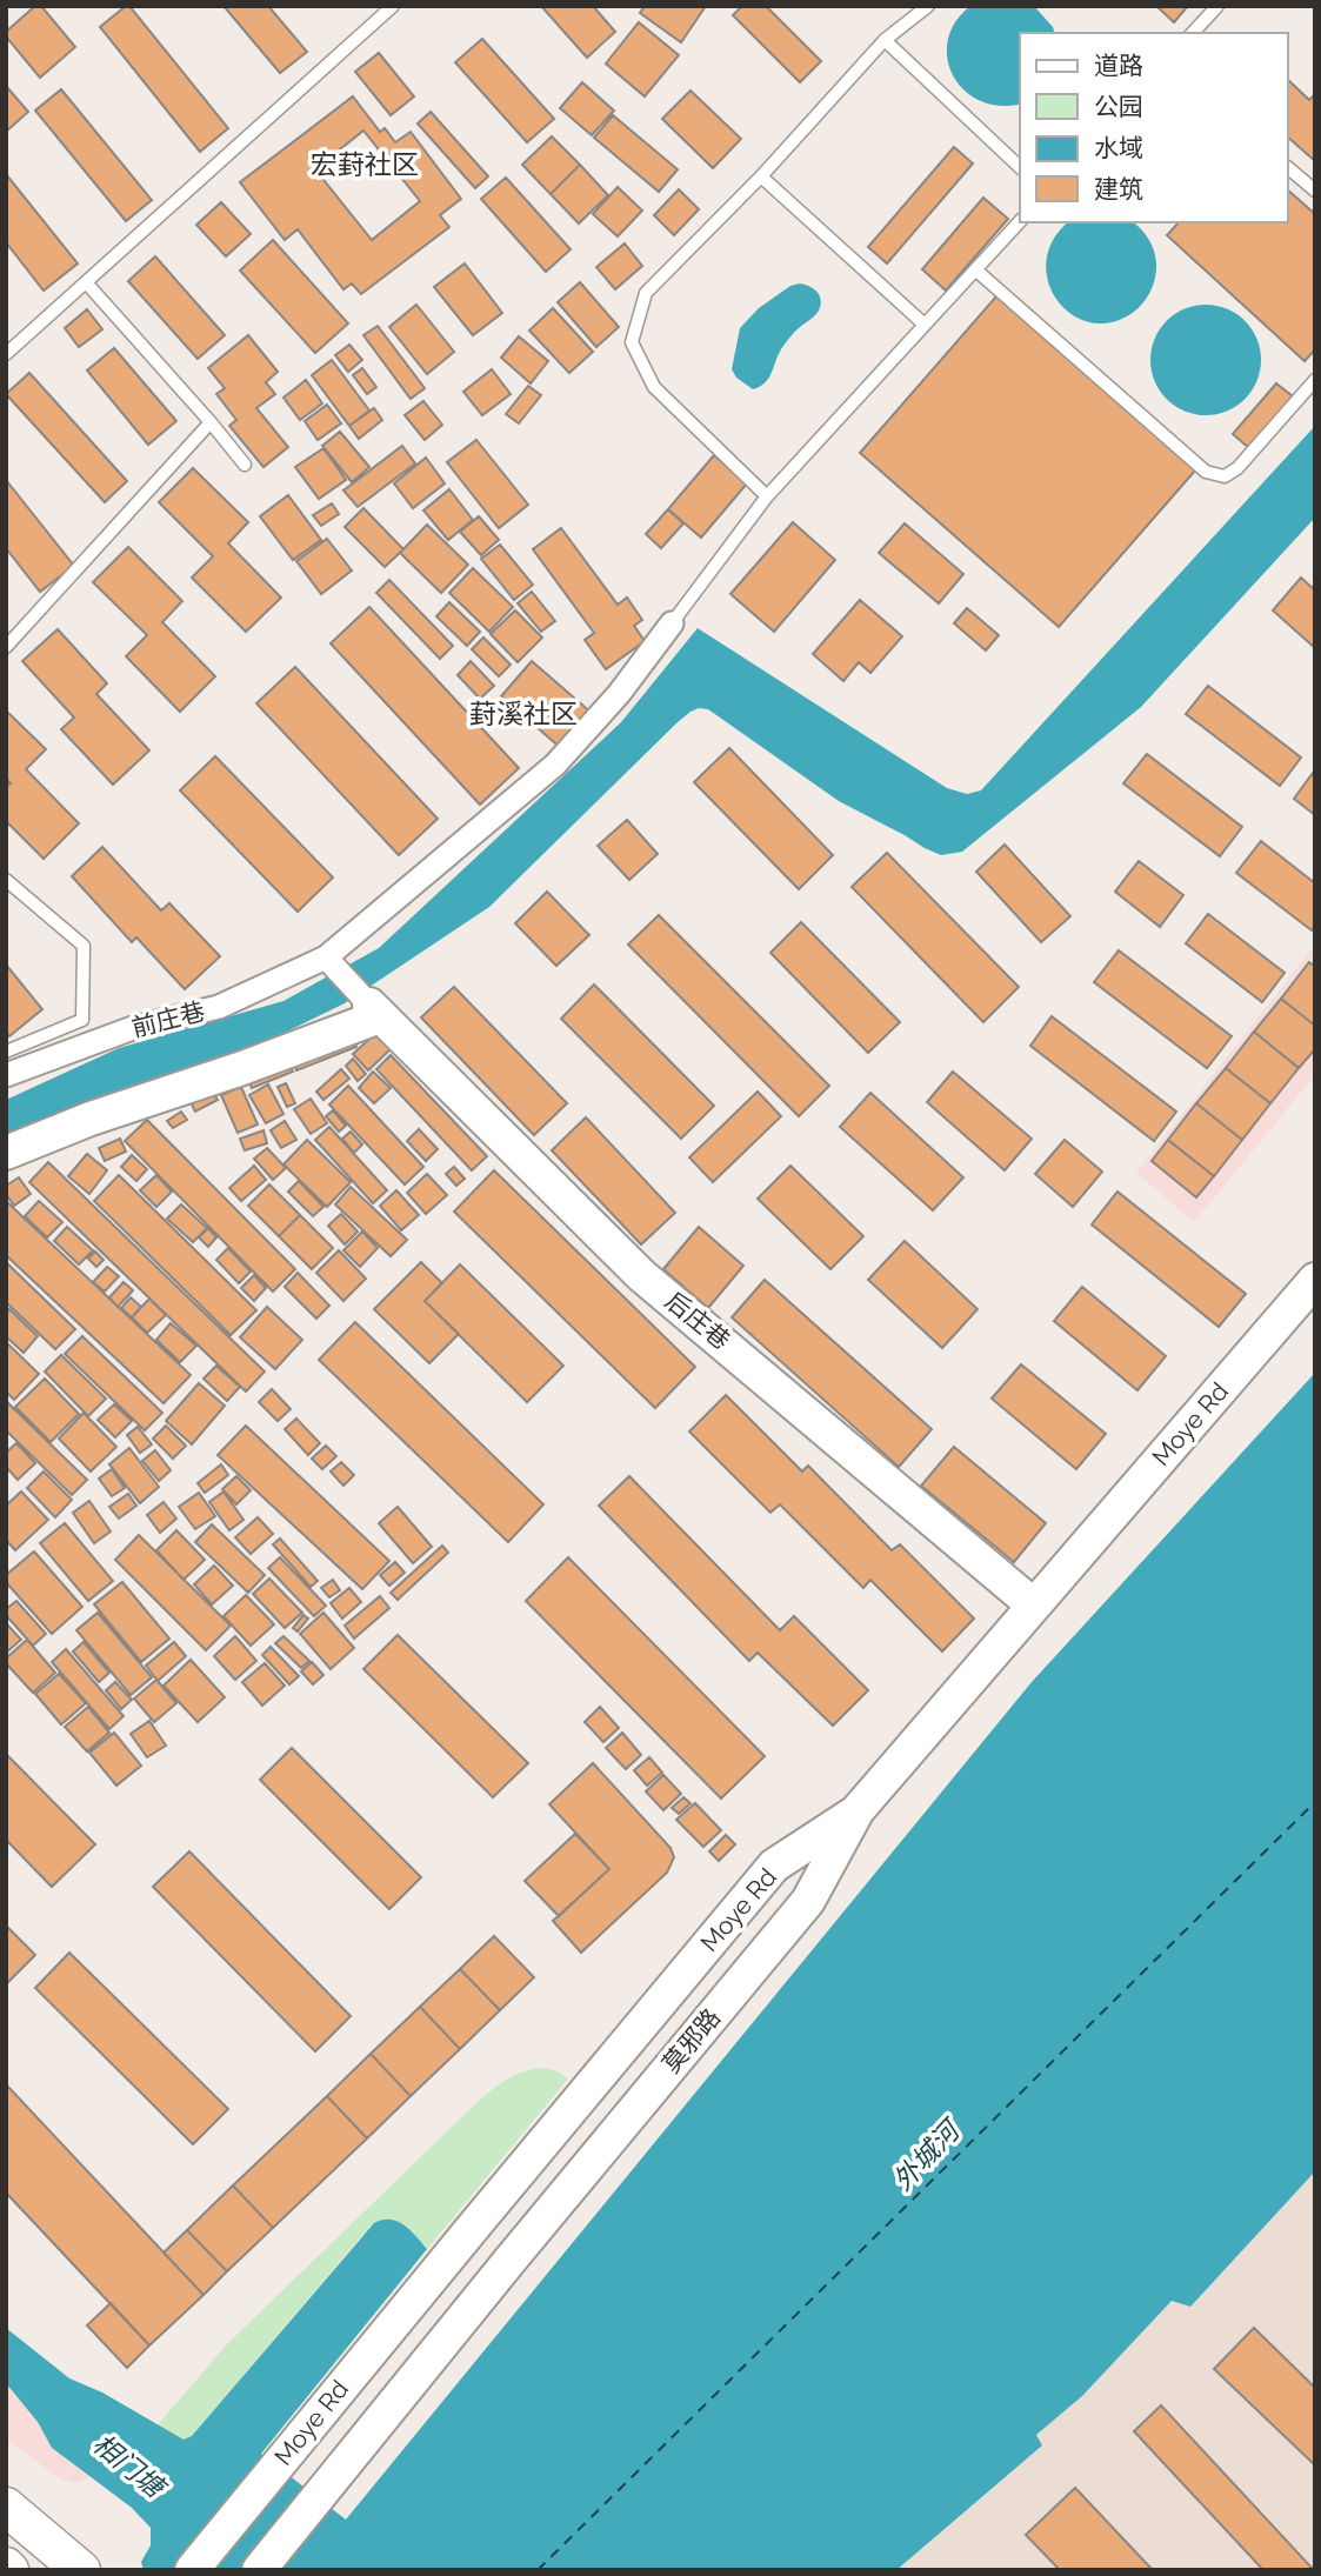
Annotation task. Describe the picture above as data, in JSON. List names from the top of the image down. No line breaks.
{"streets":{"main road":["后庄巷","Moye Rd","莫邪路"],"street":["前庄巷"]},"crossings":[["前庄巷","后庄巷"],["后庄巷","Moye Rd"],["Moye Rd","莫邪路"]],"districts":["宏葑社区","葑溪社区"],"water":["外城河","相门塘"],"legend":["道路","公园","水域","建筑"]}
